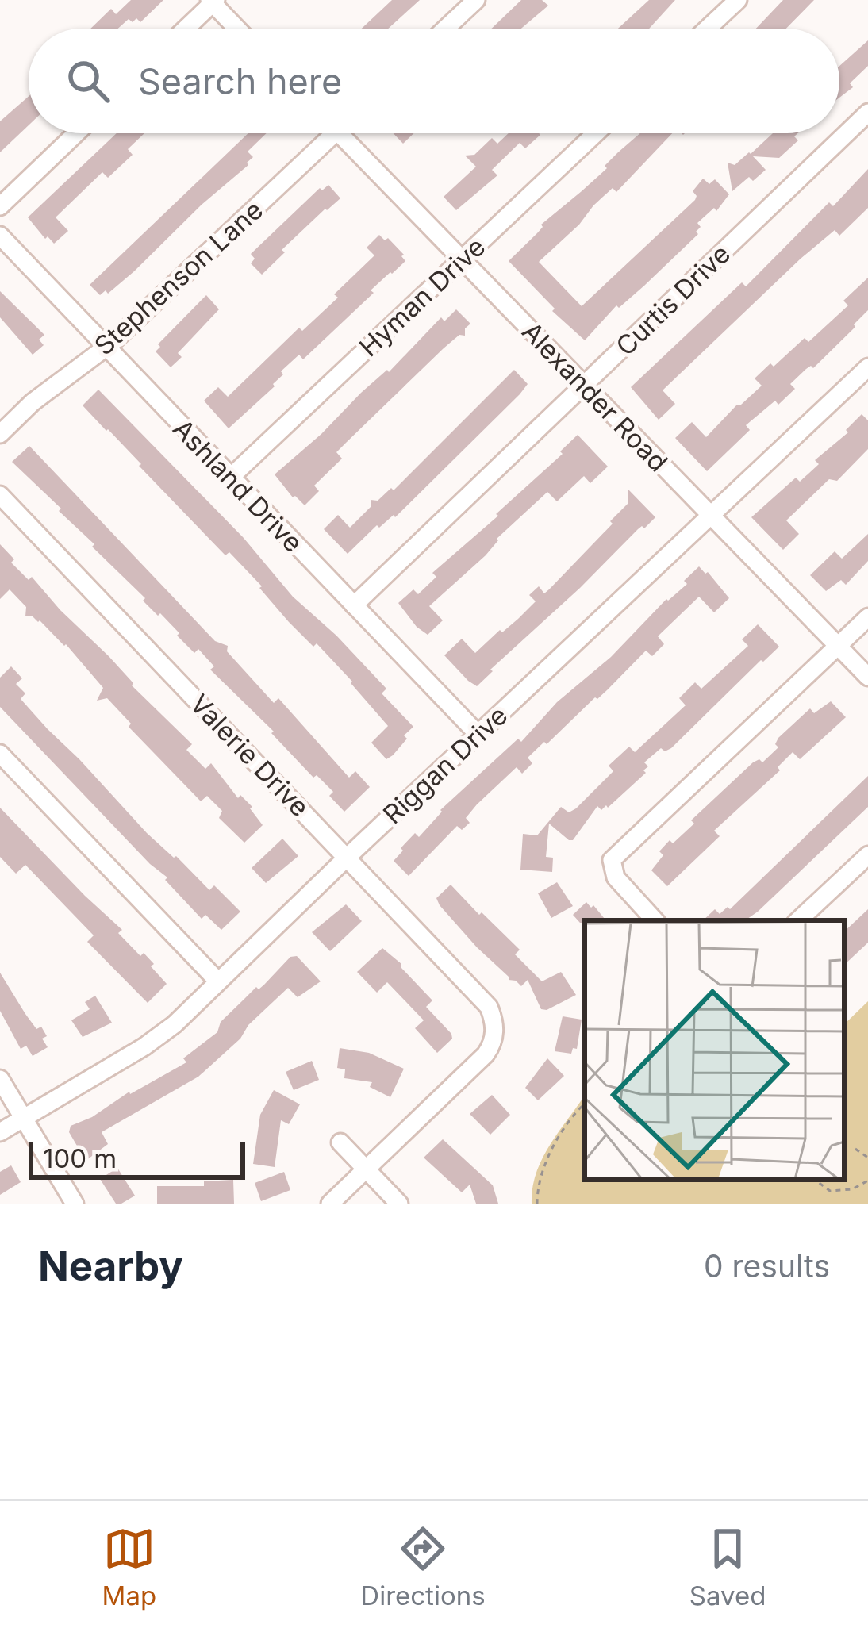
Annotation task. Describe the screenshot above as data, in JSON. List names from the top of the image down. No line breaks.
{"streets":{"street":["Stephenson Lane","Hyman Drive","Curtis Drive","Alexander Road","Ashland Drive","Valerie Drive","Riggan Drive"]},"crossings":[["Stephenson Lane","Ashland Drive"],["Hyman Drive","Alexander Road"],["Hyman Drive","Ashland Drive"],["Curtis Drive","Alexander Road"],["Curtis Drive","Ashland Drive"],["Alexander Road","Riggan Drive"],["Ashland Drive","Riggan Drive"],["Valerie Drive","Riggan Drive"]],"scale_bar":"100 m","page":{"search":"Search here","scale":"100 m","heading":["Nearby","0 results"],"nav":["Map","Directions","Saved"]}}
